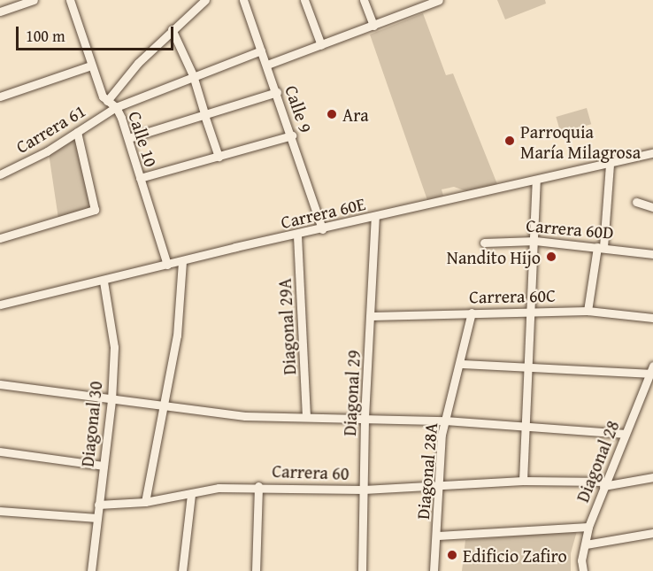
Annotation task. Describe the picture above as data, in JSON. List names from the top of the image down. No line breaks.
{"streets":{"street":["Calle 9","Carrera 61","Calle 10","Carrera 60E","Carrera 60D","Carrera 60C","Diagonal 29A","Diagonal 29","Diagonal 30","Diagonal 28","Diagonal 28A","Carrera 60"]},"crossings":[["Calle 9","Carrera 61"],["Calle 9","Carrera 60E"],["Carrera 61","Calle 10"],["Calle 10","Carrera 60E"],["Carrera 60E","Diagonal 29A"],["Carrera 60E","Diagonal 29"],["Carrera 60E","Diagonal 30"],["Carrera 60C","Diagonal 29"],["Carrera 60C","Diagonal 28A"],["Diagonal 29","Carrera 60"],["Diagonal 30","Carrera 60"],["Diagonal 28","Carrera 60"],["Diagonal 28A","Carrera 60"]],"places":["Ara","Parroquia María Milagrosa","Nandito Hijo","Edificio Zafiro"],"scale_bar":"100 m"}
